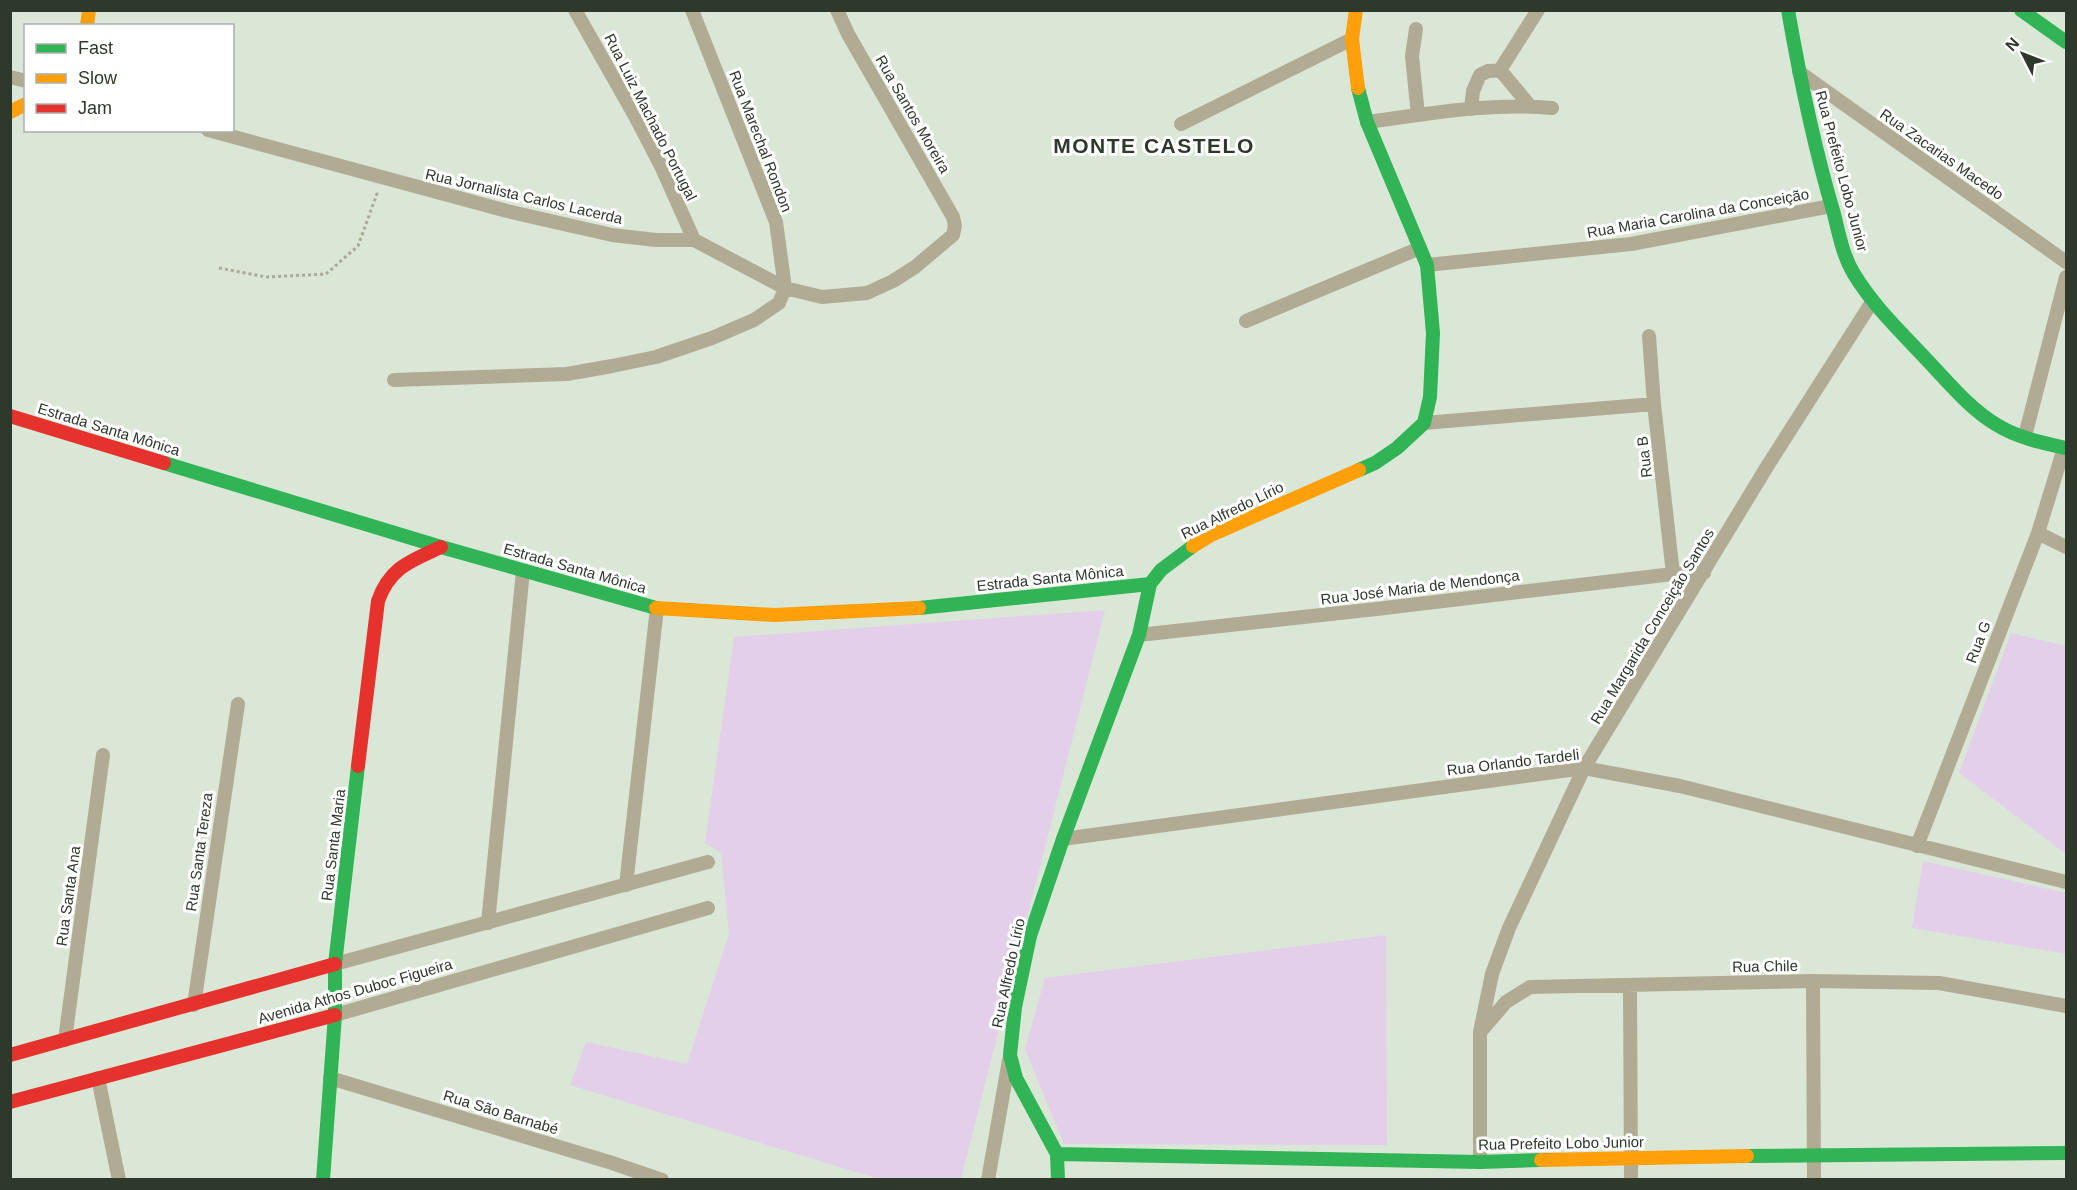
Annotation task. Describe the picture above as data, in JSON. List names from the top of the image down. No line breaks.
{"streets":{"main road":["Rua Prefeito Lobo Junior","Estrada Santa Mônica","Rua Alfredo Lírio","Rua Santa Maria","Avenida Athos Duboc Figueira"],"street":["Rua Santos Moreira","Rua Luiz Machado Portugal","Rua Marechal Rondon","Rua Zacarias Macedo","Rua Jornalista Carlos Lacerda","Rua Maria Carolina da Conceição","Rua B","Rua José Maria de Mendonça","Rua Margarida Conceição Santos","Rua G","Rua Orlando Tardeli","Rua Santa Tereza","Rua Santa Ana","Rua Chile","Rua São Barnabé"]},"crossings":[["Rua Santos Moreira","Rua Jornalista Carlos Lacerda"],["Rua Luiz Machado Portugal","Rua Jornalista Carlos Lacerda"],["Rua Marechal Rondon","Rua Jornalista Carlos Lacerda"],["Rua Zacarias Macedo","Rua Prefeito Lobo Junior"],["Rua Prefeito Lobo Junior","Rua Maria Carolina da Conceição"],["Rua Prefeito Lobo Junior","Rua Alfredo Lírio"],["Rua Prefeito Lobo Junior","Rua Margarida Conceição Santos"],["Rua Prefeito Lobo Junior","Rua G"],["Estrada Santa Mônica","Rua Alfredo Lírio"],["Estrada Santa Mônica","Rua Santa Maria"],["Rua B","Rua José Maria de Mendonça"],["Rua Alfredo Lírio","Rua José Maria de Mendonça"],["Rua Alfredo Lírio","Rua Orlando Tardeli"],["Rua José Maria de Mendonça","Rua Margarida Conceição Santos"],["Rua Margarida Conceição Santos","Rua Orlando Tardeli"],["Rua Margarida Conceição Santos","Rua Chile"],["Rua G","Rua Orlando Tardeli"],["Rua Santa Maria","Avenida Athos Duboc Figueira"],["Rua Santa Maria","Rua São Barnabé"],["Rua Santa Tereza","Avenida Athos Duboc Figueira"],["Rua Santa Ana","Avenida Athos Duboc Figueira"]],"districts":["MONTE CASTELO"],"legend":["Fast","Slow","Jam"],"north":"top left"}
